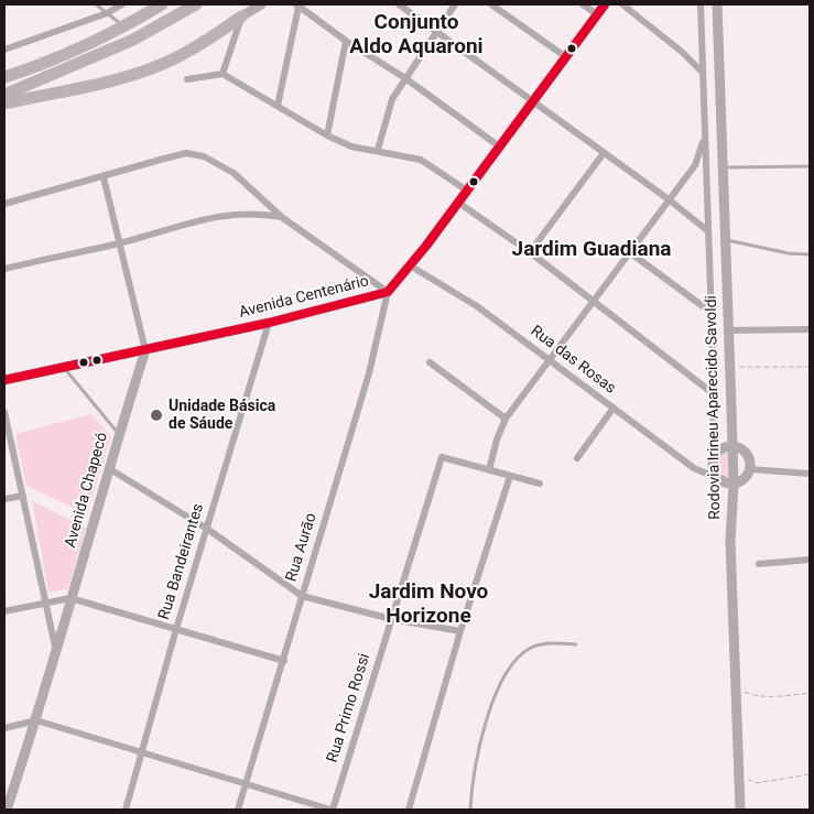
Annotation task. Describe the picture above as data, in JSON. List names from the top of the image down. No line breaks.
{"streets":{"street":["Avenida Centenário","Rua das Rosas","Rodovia Irineu Aparecido Savoldi","Avenida Chapecó","Rua Aurão","Rua Bandeirantes","Rua Primo Rossi"]},"crossings":[["Avenida Centenário","Rua das Rosas"],["Avenida Centenário","Avenida Chapecó"],["Avenida Centenário","Rua Aurão"],["Avenida Centenário","Rua Bandeirantes"]],"districts":["Conjunto Aldo Aquaroni","Jardim Guadiana","Jardim Novo Horizone"],"places":["Unidade Básica de Sáude"]}
